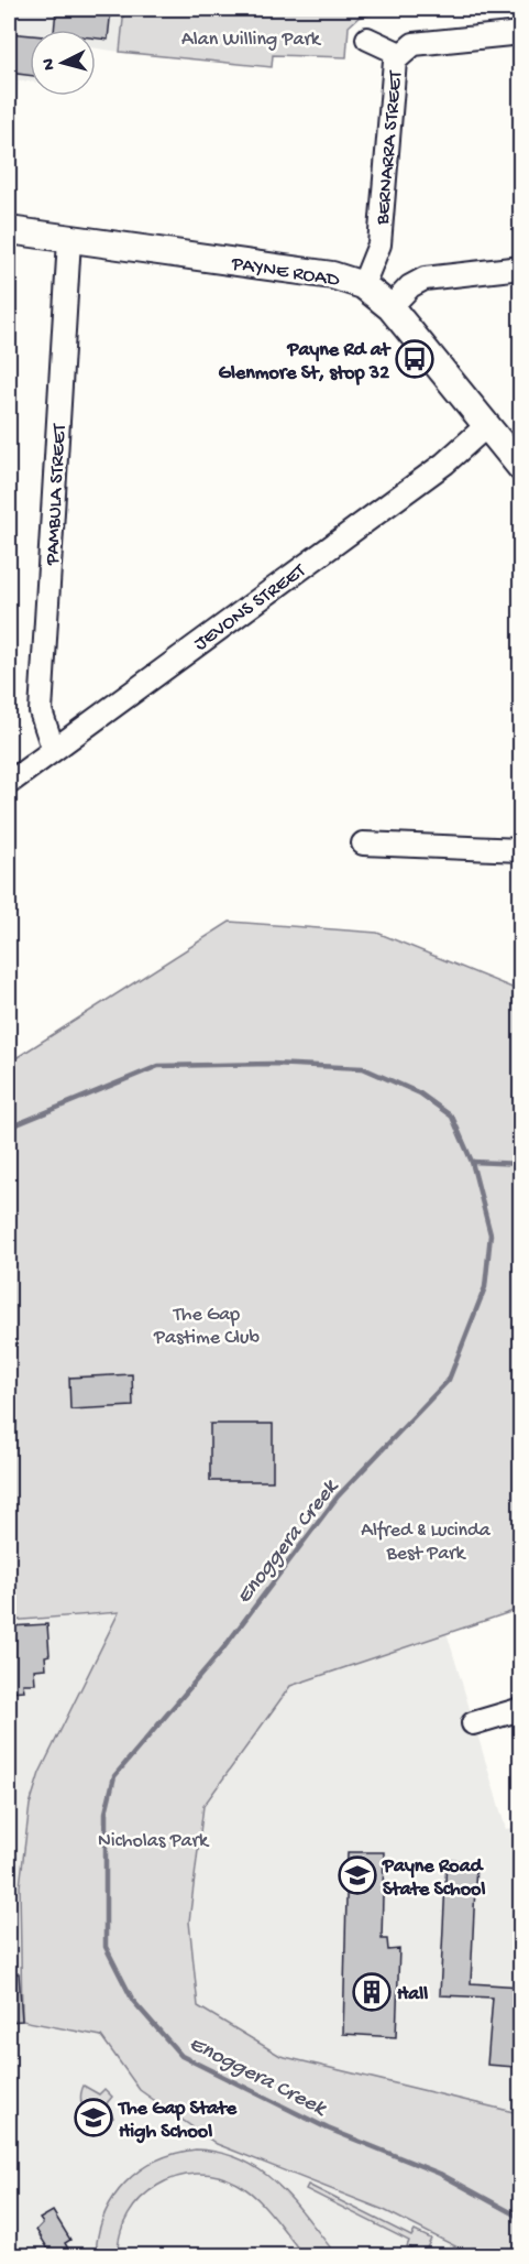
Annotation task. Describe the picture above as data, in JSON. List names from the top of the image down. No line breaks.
{"streets":{"main road":["PAYNE ROAD"],"street":["BERNARRA STREET","PAMBULA STREET","JEVONS STREET"]},"crossings":[["BERNARRA STREET","PAYNE ROAD"],["PAYNE ROAD","PAMBULA STREET"],["PAYNE ROAD","JEVONS STREET"],["PAMBULA STREET","JEVONS STREET"]],"water":["Enoggera Creek"],"parks":["Alan Willing Park","The Gap Pastime Club","Alfred & Lucinda Best Park","Nicholas Park"],"places":{"bus stop":["Payne Rd at Glenmore St, stop 32"],"school or university":["Payne Road State School","The Gap State High School"],"building":["Hall"]},"north":"left"}
